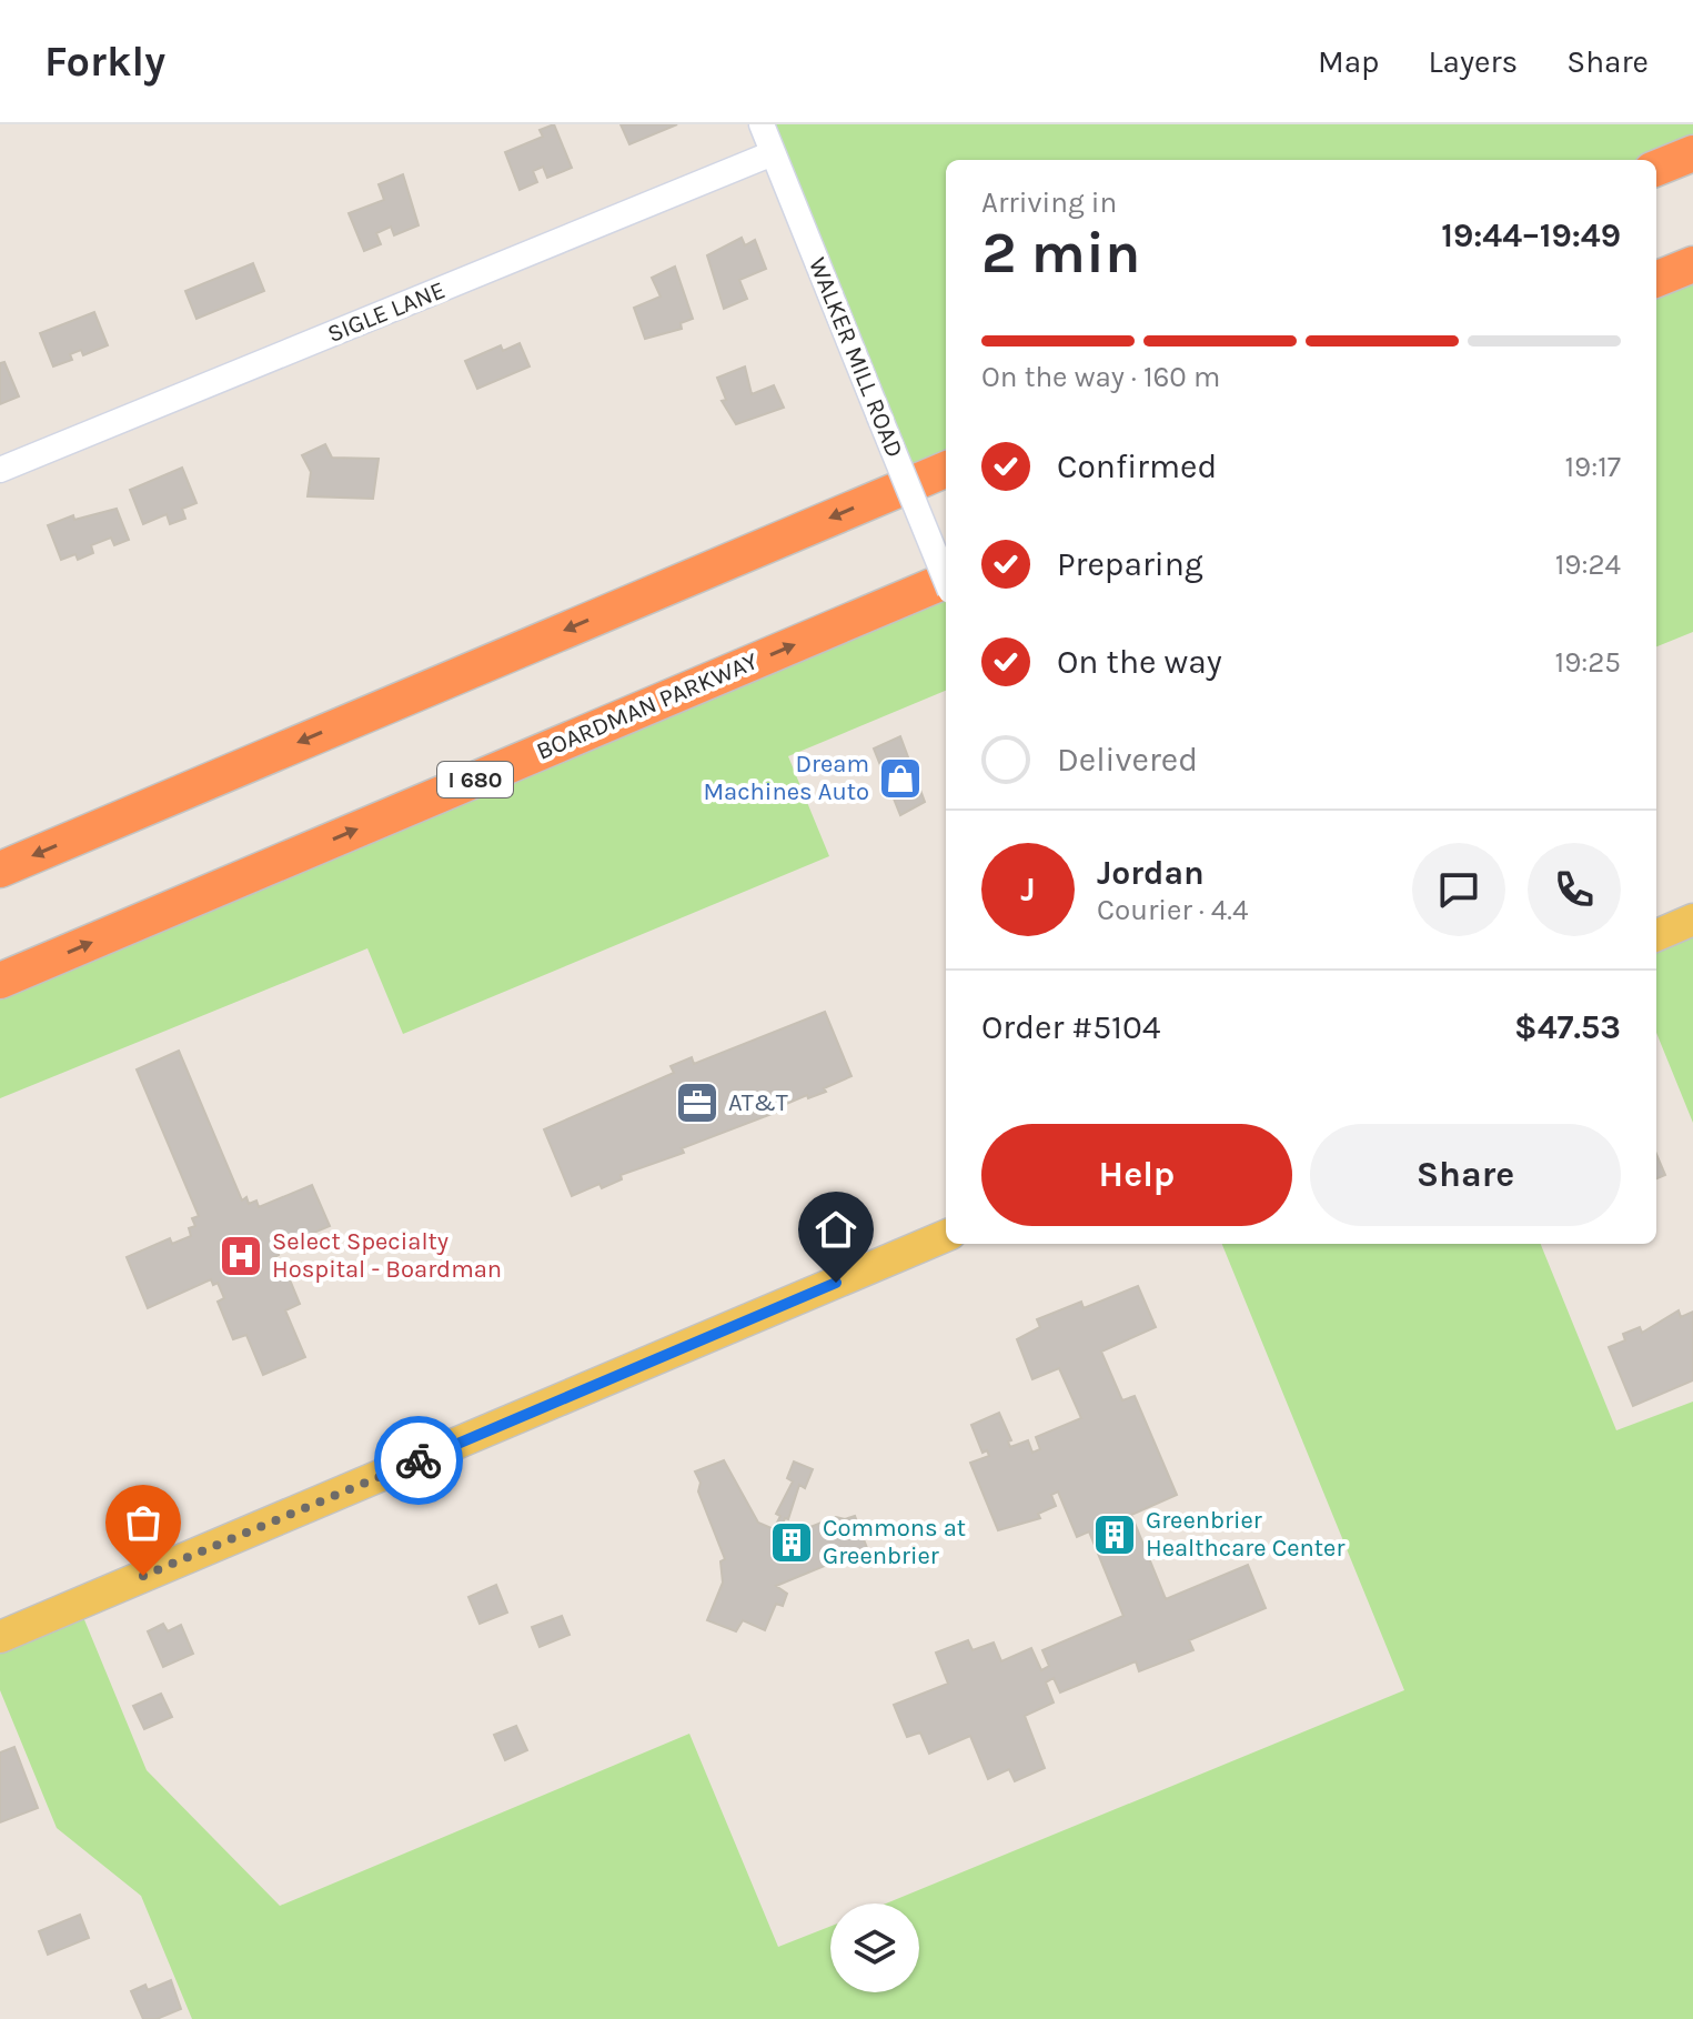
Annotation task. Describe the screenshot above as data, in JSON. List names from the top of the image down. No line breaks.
{"streets":{"highway":["BOARDMAN PARKWAY","I 680"],"street":["SIGLE LANE","WALKER MILL ROAD"]},"crossings":[["SIGLE LANE","WALKER MILL ROAD"]],"places":{"shop":["Dream Machines Auto"],"office":["AT&T"],"hospital":["Select Specialty Hospital - Boardman"],"building":["Greenbrier Healthcare Center","Commons at Greenbrier"]},"page":{"header":"Forkly","nav":["Map","Layers","Share"],"heading":["2 min","Arriving in","19:44–19:49"],"panel":["Jordan","Courier · 4.4","Order #5104","$47.53"],"bar":"On the way · 160 m","list":[["Confirmed","19:17"],["Preparing","19:24"],["On the way","19:25"],"Delivered"],"round":"J","buttons":["Help","Share"]}}
